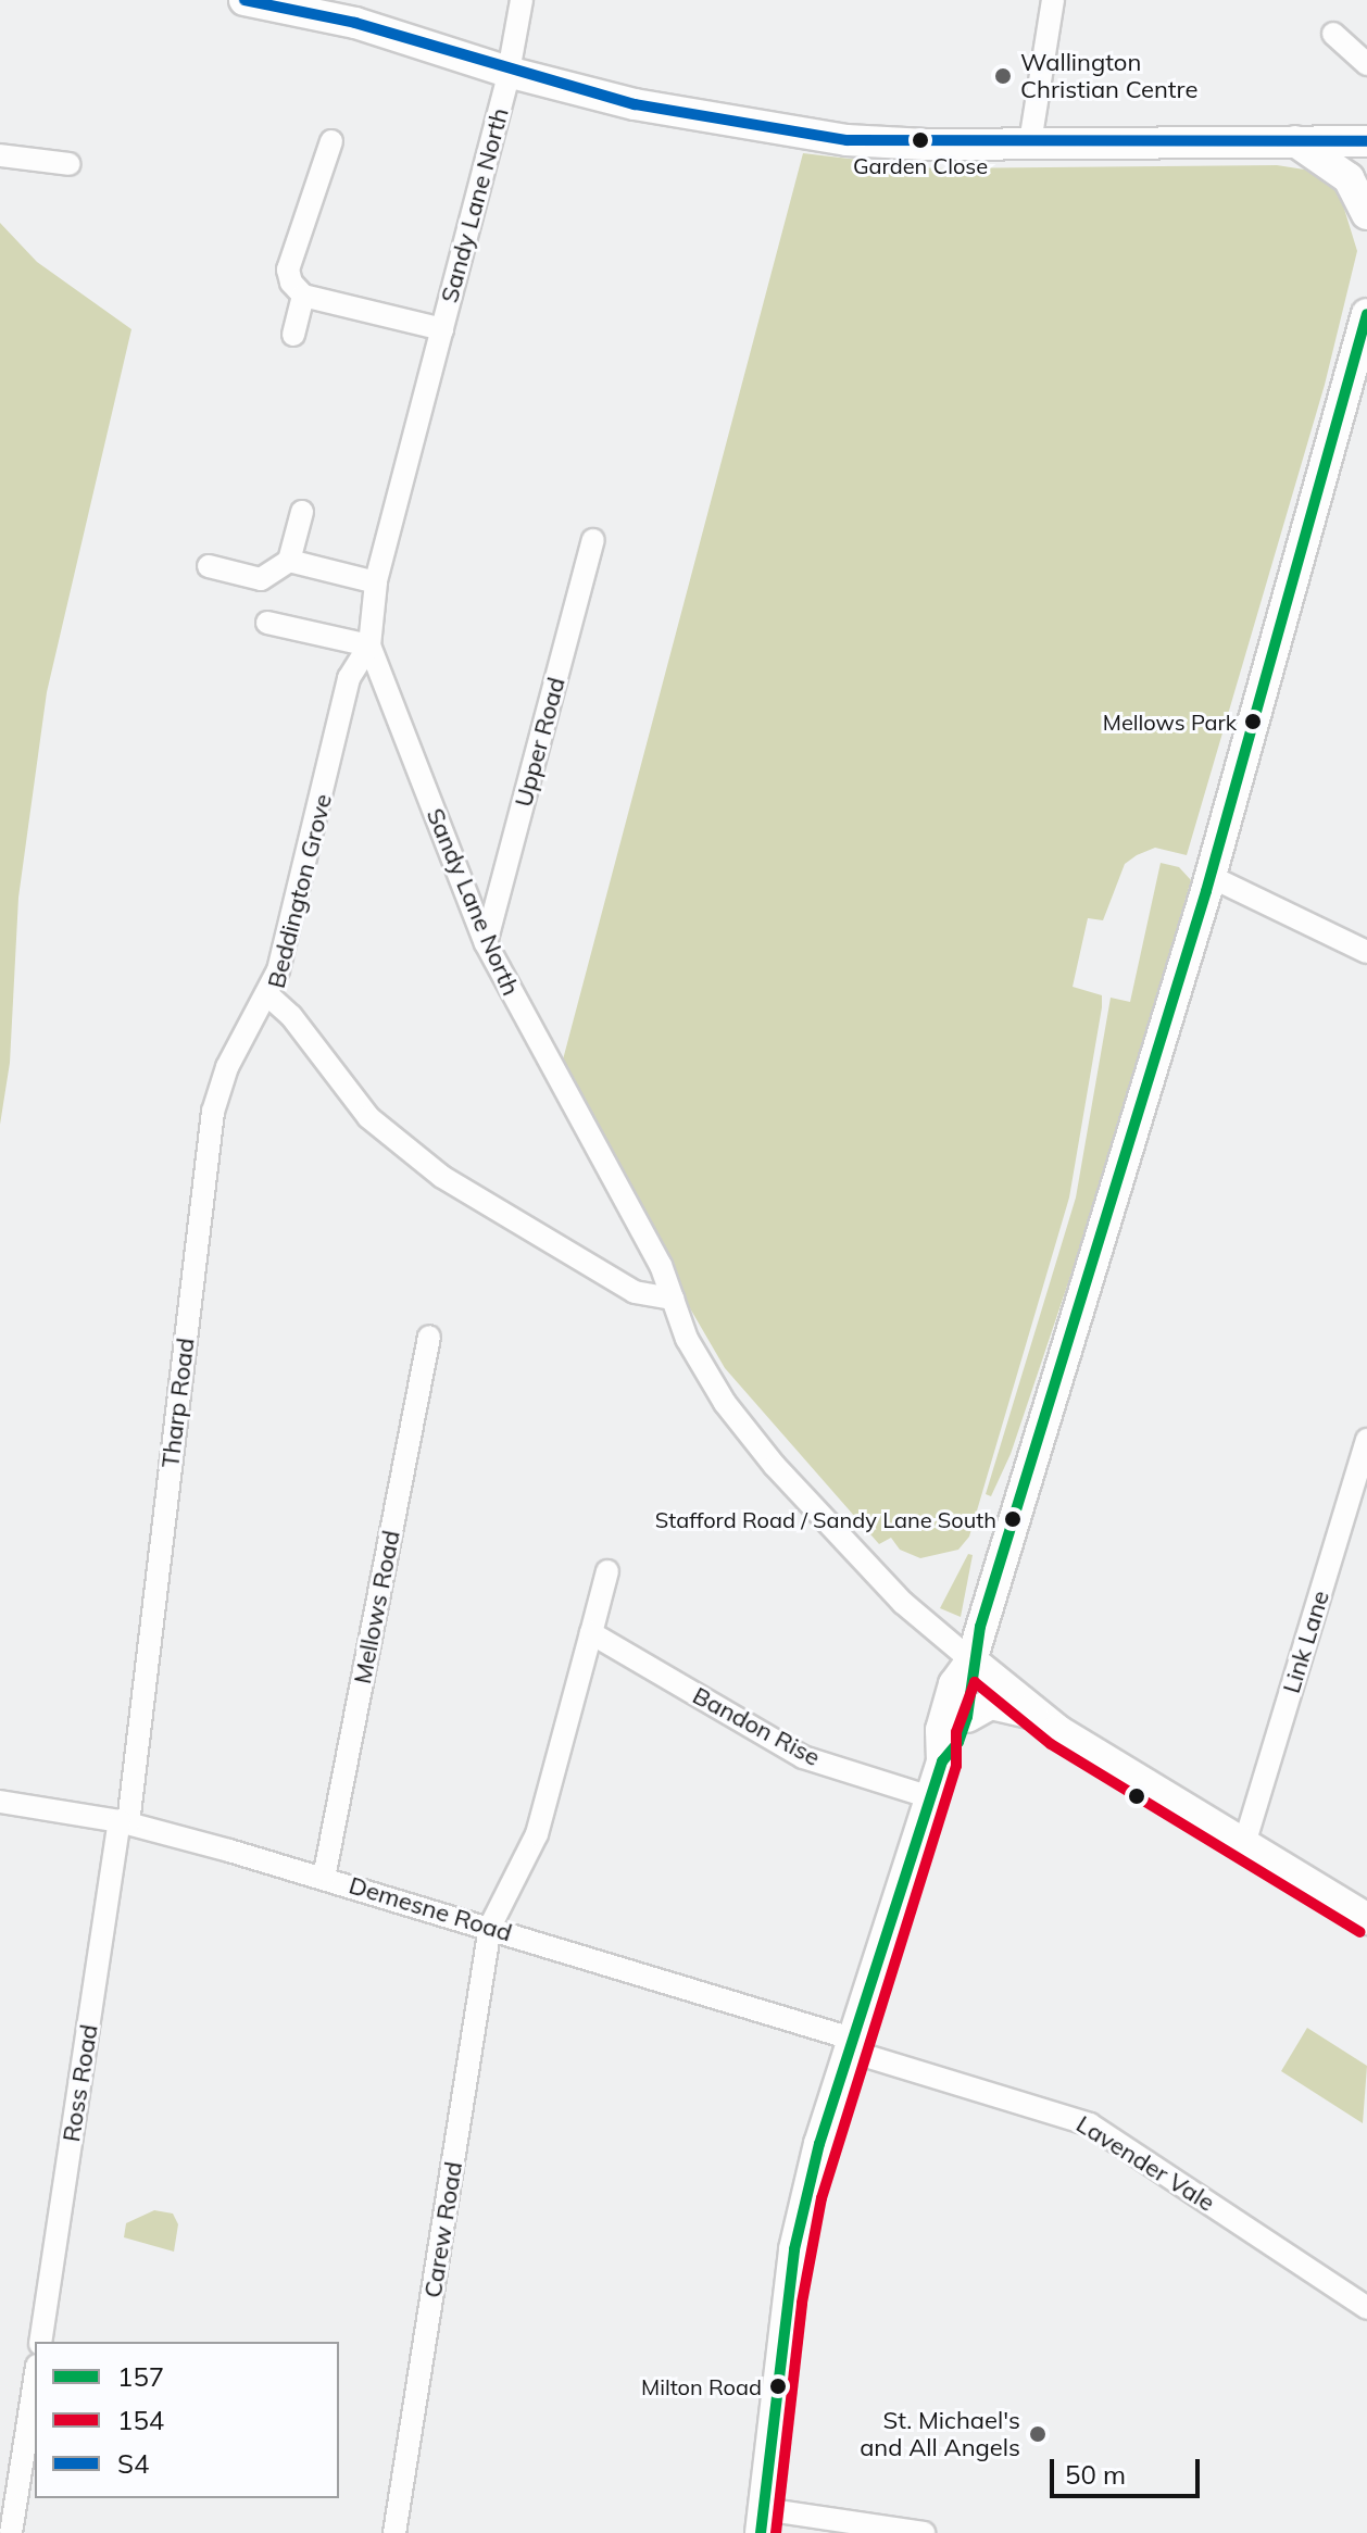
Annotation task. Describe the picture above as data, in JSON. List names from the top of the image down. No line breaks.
{"streets":{"street":["Sandy Lane North","Upper Road","Beddington Grove","Tharp Road","Mellows Road","Link Lane","Bandon Rise","Demesne Road","Ross Road","Lavender Vale","Carew Road"]},"crossings":[["Sandy Lane North","Upper Road"],["Sandy Lane North","Beddington Grove"],["Beddington Grove","Tharp Road"],["Tharp Road","Demesne Road"],["Tharp Road","Ross Road"],["Mellows Road","Demesne Road"],["Demesne Road","Ross Road"],["Demesne Road","Lavender Vale"],["Demesne Road","Carew Road"]],"places":["Wallington Christian Centre","Garden Close","Mellows Park","Stafford Road / Sandy Lane South","Milton Road","St. Michael's and All Angels"],"lines":["transit line S4","transit line 157","transit line 154"],"legend":["157","154","S4"],"scale_bar":"50 m"}
